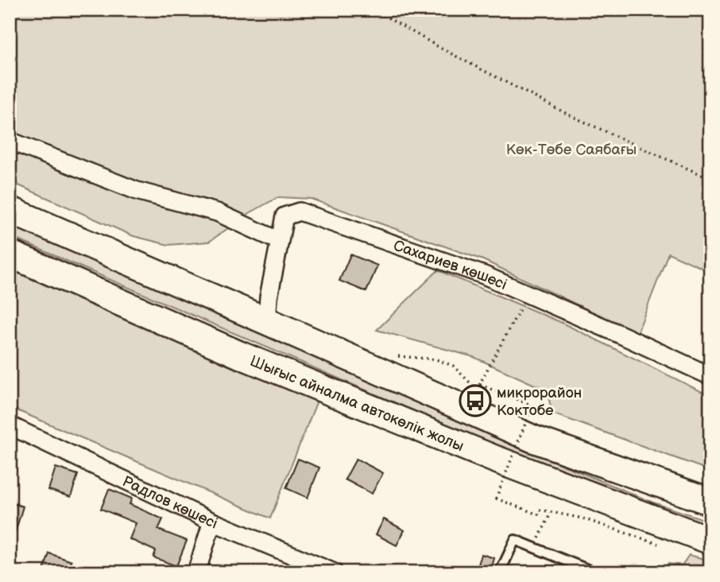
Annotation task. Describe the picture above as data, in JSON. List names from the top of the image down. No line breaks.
{"streets":{"main road":["Шығыс айналма автокөлік жолы"],"street":["Сахариев көшесі","Радлов көшесі"]},"parks":["Көк-Төбе Саябағы"],"places":{"bus stop":["микрорайон Коктобе"]}}
